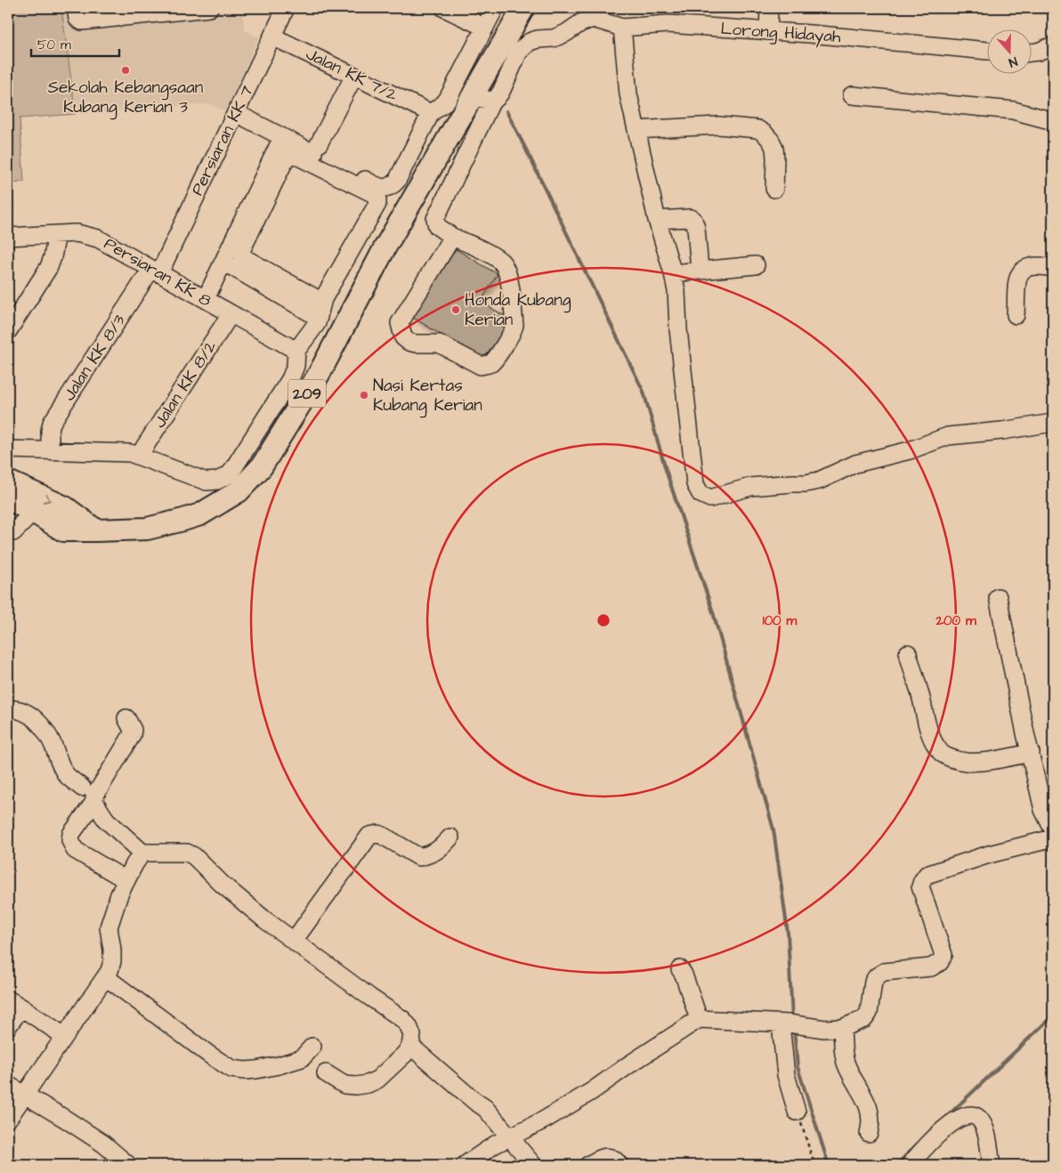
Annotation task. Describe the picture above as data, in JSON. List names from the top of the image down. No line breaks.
{"streets":{"main road":["209"],"street":["Lorong Hidayah","Jalan KK 7/2","Persiaran KK 7","Persiaran KK 8","Jalan KK 8/3","Jalan KK 8/2"]},"crossings":[["Lorong Hidayah","209"],["Jalan KK 7/2","Persiaran KK 7"],["Persiaran KK 7","Persiaran KK 8"],["Persiaran KK 7","Jalan KK 8/3"],["Persiaran KK 8","Jalan KK 8/3"],["Persiaran KK 8","Jalan KK 8/2"]],"places":["Sekolah Kebangsaan Kubang Kerian 3","Honda Kubang Kerian","Nasi Kertas Kubang Kerian"],"scale_bar":"50 m","north":"bottom","rings":["100 m","200 m"]}
